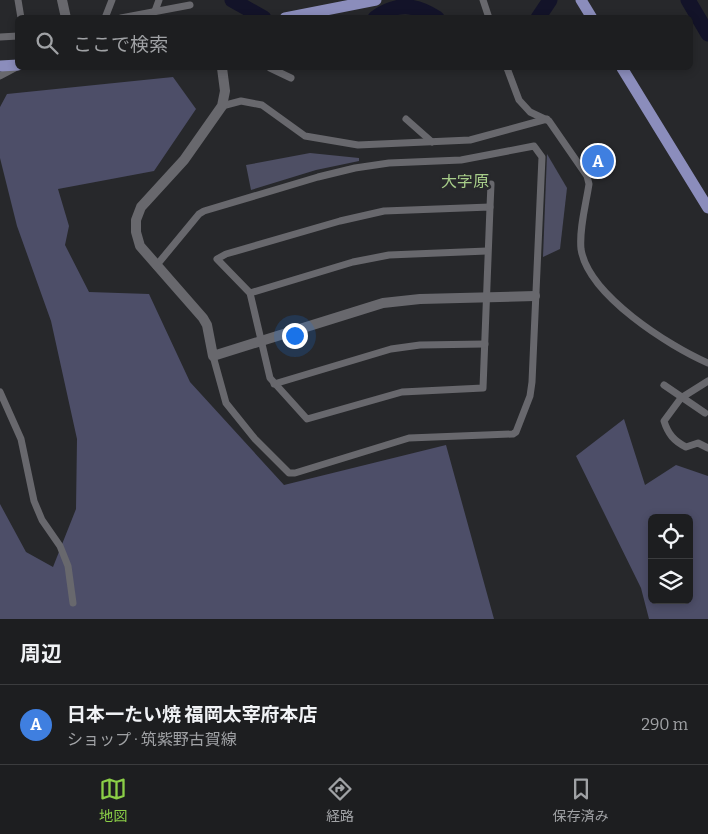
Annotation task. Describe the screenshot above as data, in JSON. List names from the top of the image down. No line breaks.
{"districts":["大字原"],"page":{"search":"ここで検索","pins":"A","heading":"周辺","list":[{"mark":"A","name":"日本一たい焼 福岡太宰府本店","note":"ショップ · 筑紫野古賀線","value":"290 m"}],"nav":["地図","経路","保存済み"]}}
